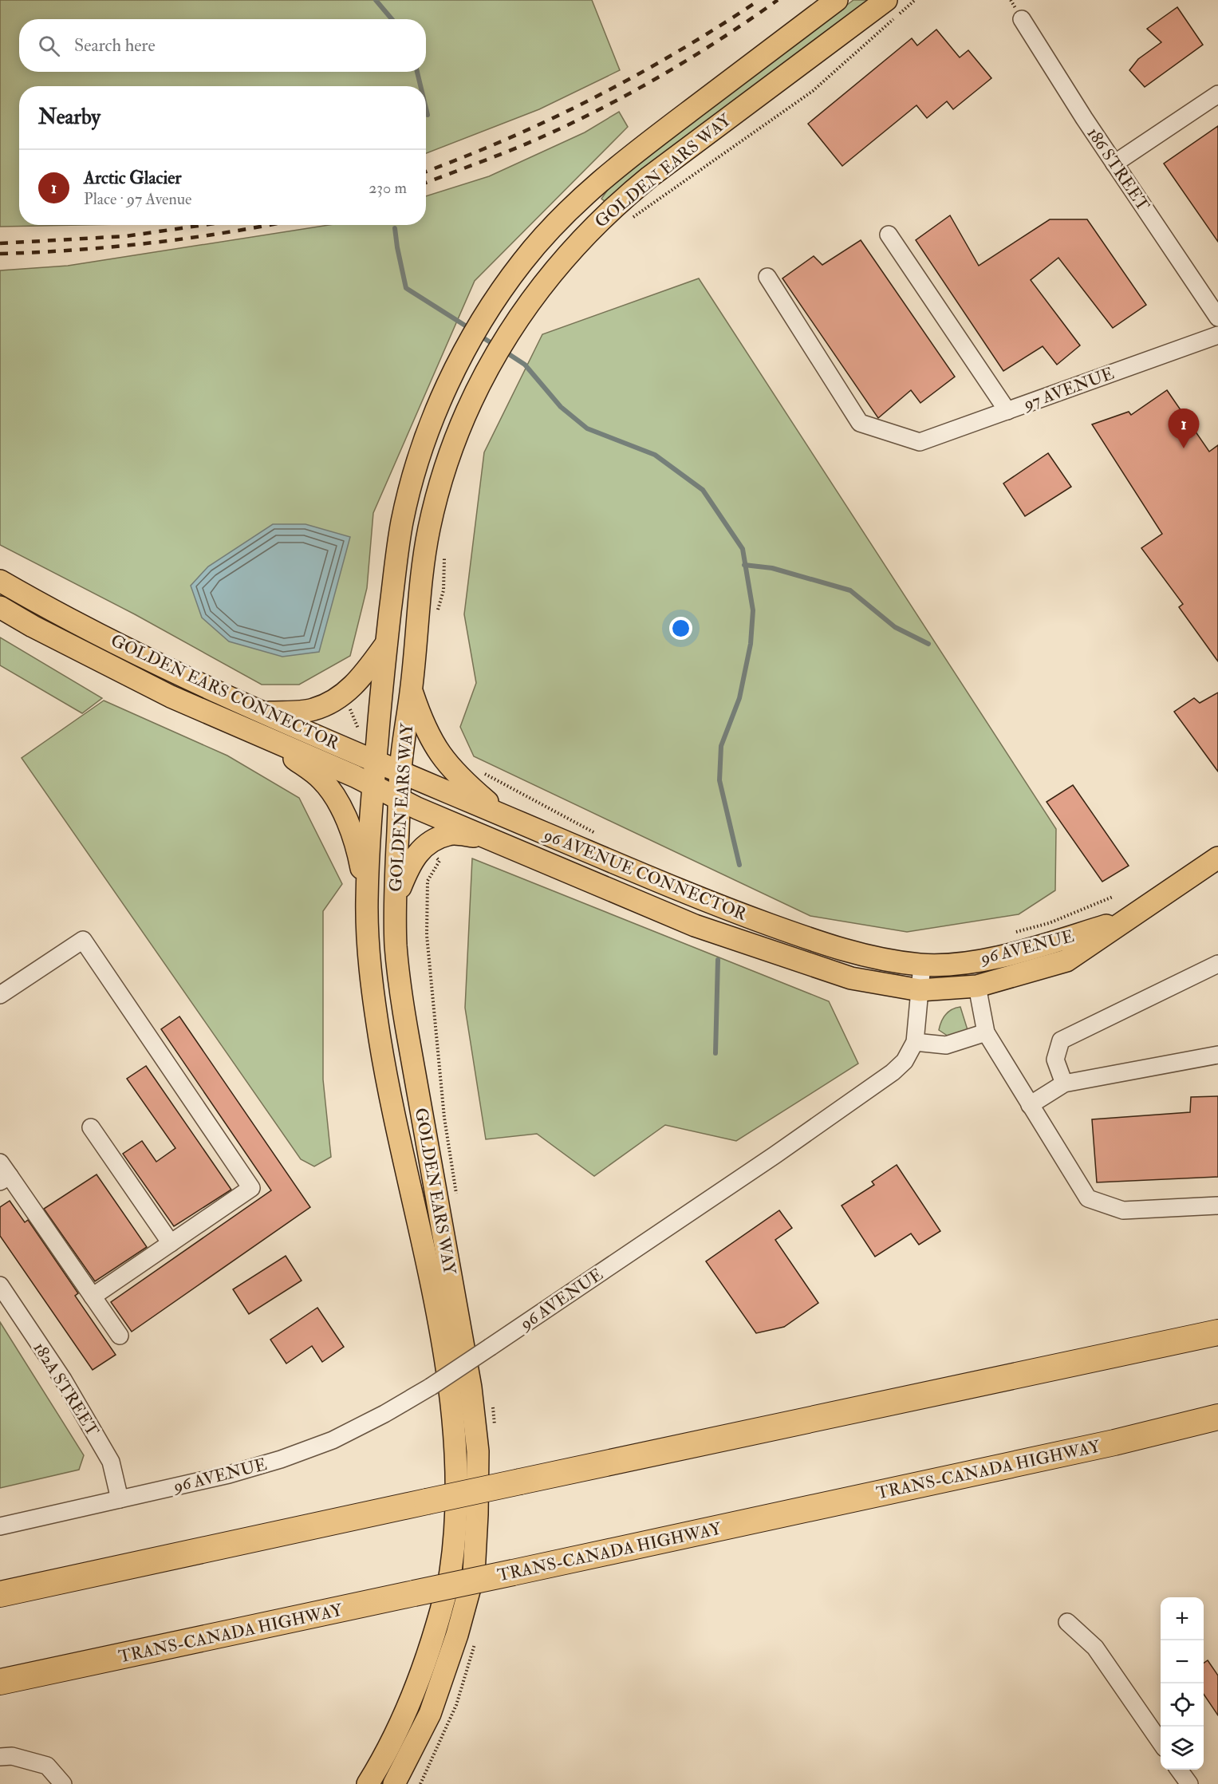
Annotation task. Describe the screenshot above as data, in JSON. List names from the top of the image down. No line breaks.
{"streets":{"highway":["TRANS-CANADA HIGHWAY"],"main road":["GOLDEN EARS WAY","GOLDEN EARS CONNECTOR","96 AVENUE CONNECTOR","96 AVENUE"],"street":["186 STREET","97 AVENUE","182A STREET"]},"crossings":[["GOLDEN EARS WAY","GOLDEN EARS CONNECTOR"],["GOLDEN EARS WAY","96 AVENUE CONNECTOR"],["GOLDEN EARS CONNECTOR","96 AVENUE CONNECTOR"],["96 AVENUE CONNECTOR","96 AVENUE"],["96 AVENUE","182A STREET"]],"page":{"search":"Search here","heading":"Nearby","list":[{"mark":"1","name":"Arctic Glacier","note":"Place · 97 Avenue","value":"230 m"}],"pins":"1","map_buttons":["+","−"]}}
